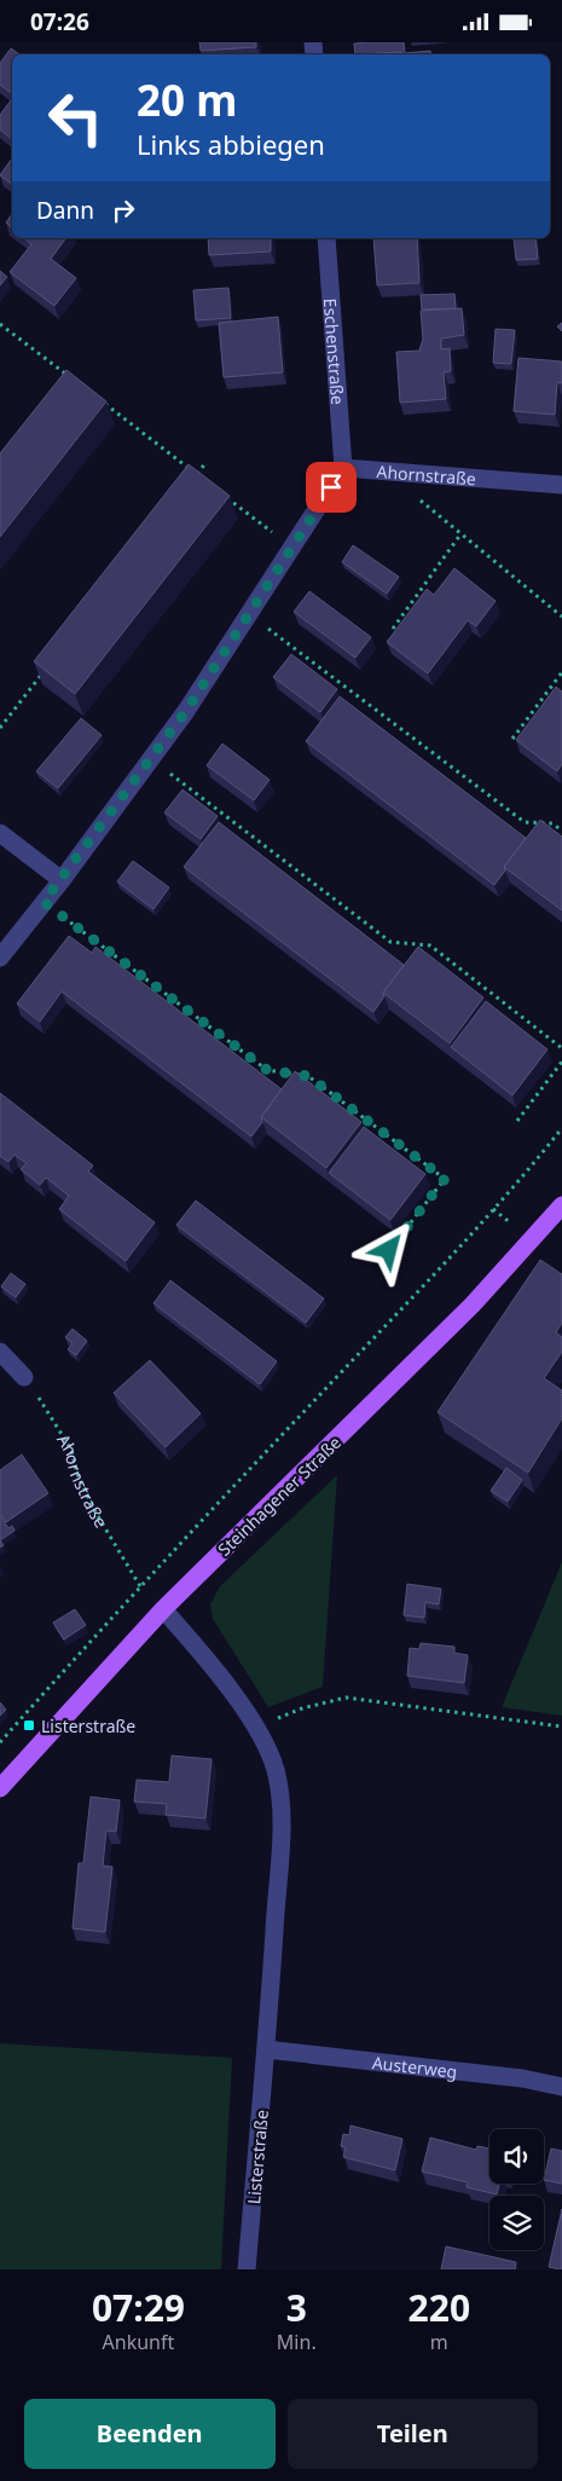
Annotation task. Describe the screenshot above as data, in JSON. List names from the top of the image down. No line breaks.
{"streets":{"main road":["Steinhagener Straße"],"street":["Eschenstraße","Ahornstraße","Austerweg","Listerstraße"]},"crossings":[["Eschenstraße","Ahornstraße"],["Ahornstraße","Steinhagener Straße"],["Ahornstraße","Listerstraße"],["Steinhagener Straße","Listerstraße"],["Austerweg","Listerstraße"]],"places":{"transit":["Listerstraße"]},"page":{"status":"07:26","turn":["20 m","Links abbiegen"],"then":"Dann","eta":["07:29","Ankunft","3","Min.","220","m"],"buttons":["Beenden","Teilen"]}}
